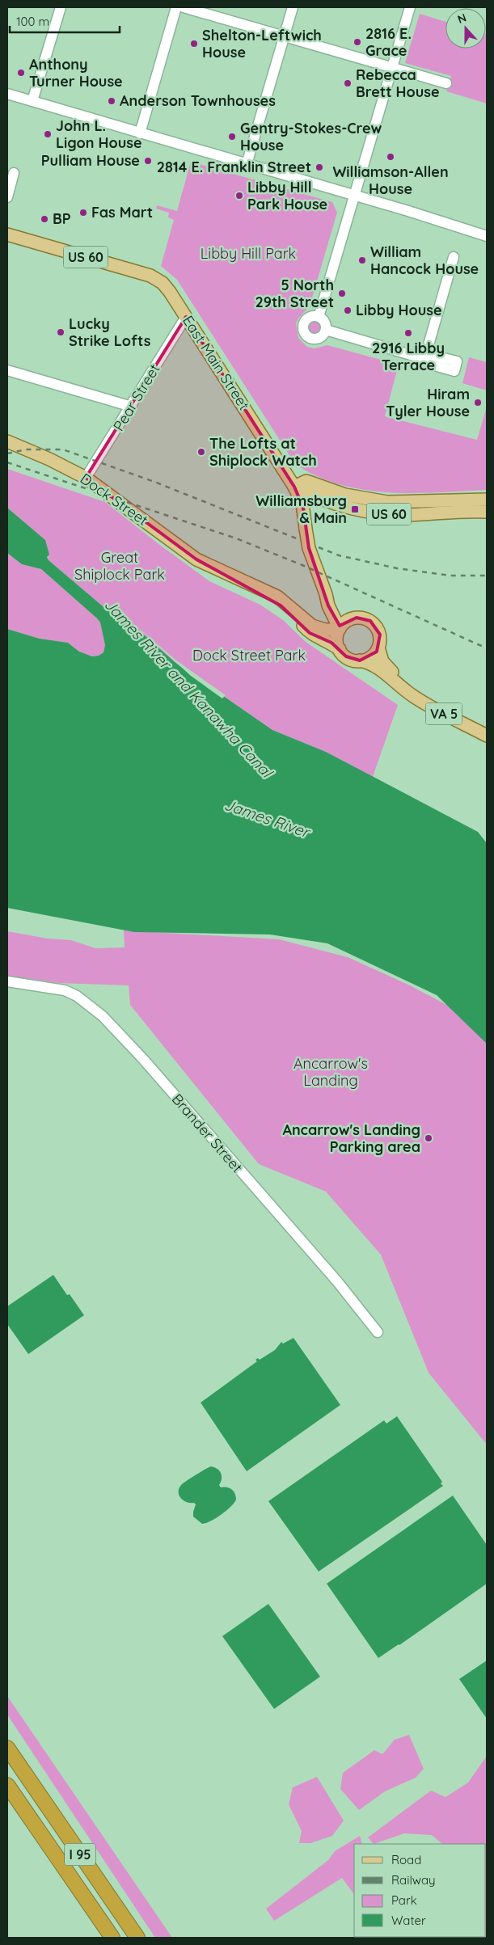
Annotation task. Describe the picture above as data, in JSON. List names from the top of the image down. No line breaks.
{"streets":{"highway":["I 95"],"main road":["US 60","East Main Street","Dock Street","VA 5"],"street":["Pear Street","Brander Street"]},"crossings":[["US 60","East Main Street"],["East Main Street","Pear Street"],["East Main Street","Dock Street"],["East Main Street","VA 5"],["Pear Street","Dock Street"],["Dock Street","VA 5"]],"water":["James River and Kanawha Canal","James River"],"parks":["Libby Hill Park","Great Shiplock Park","Dock Street Park","Ancarrow's Landing"],"places":{"other":["2816 E. Grace","Shelton-Leftwich House","Anthony Turner House","Rebecca Brett House","Anderson Townhouses","John L. Ligon House","Gentry-Stokes-Crew House","Williamson-Allen House","Pulliam House","2814 E. Franklin Street","Libby Hill Park House","Fas Mart","BP","William Hancock House","5 North 29th Street","Libby House","Lucky Strike Lofts","2916 Libby Terrace","Hiram Tyler House","The Lofts at Shiplock Watch","Ancarrow's Landing Parking area"],"transit":["Williamsburg & Main"]},"legend":["Road","Railway","Park","Water"],"scale_bar":"100 m","north":"top"}
